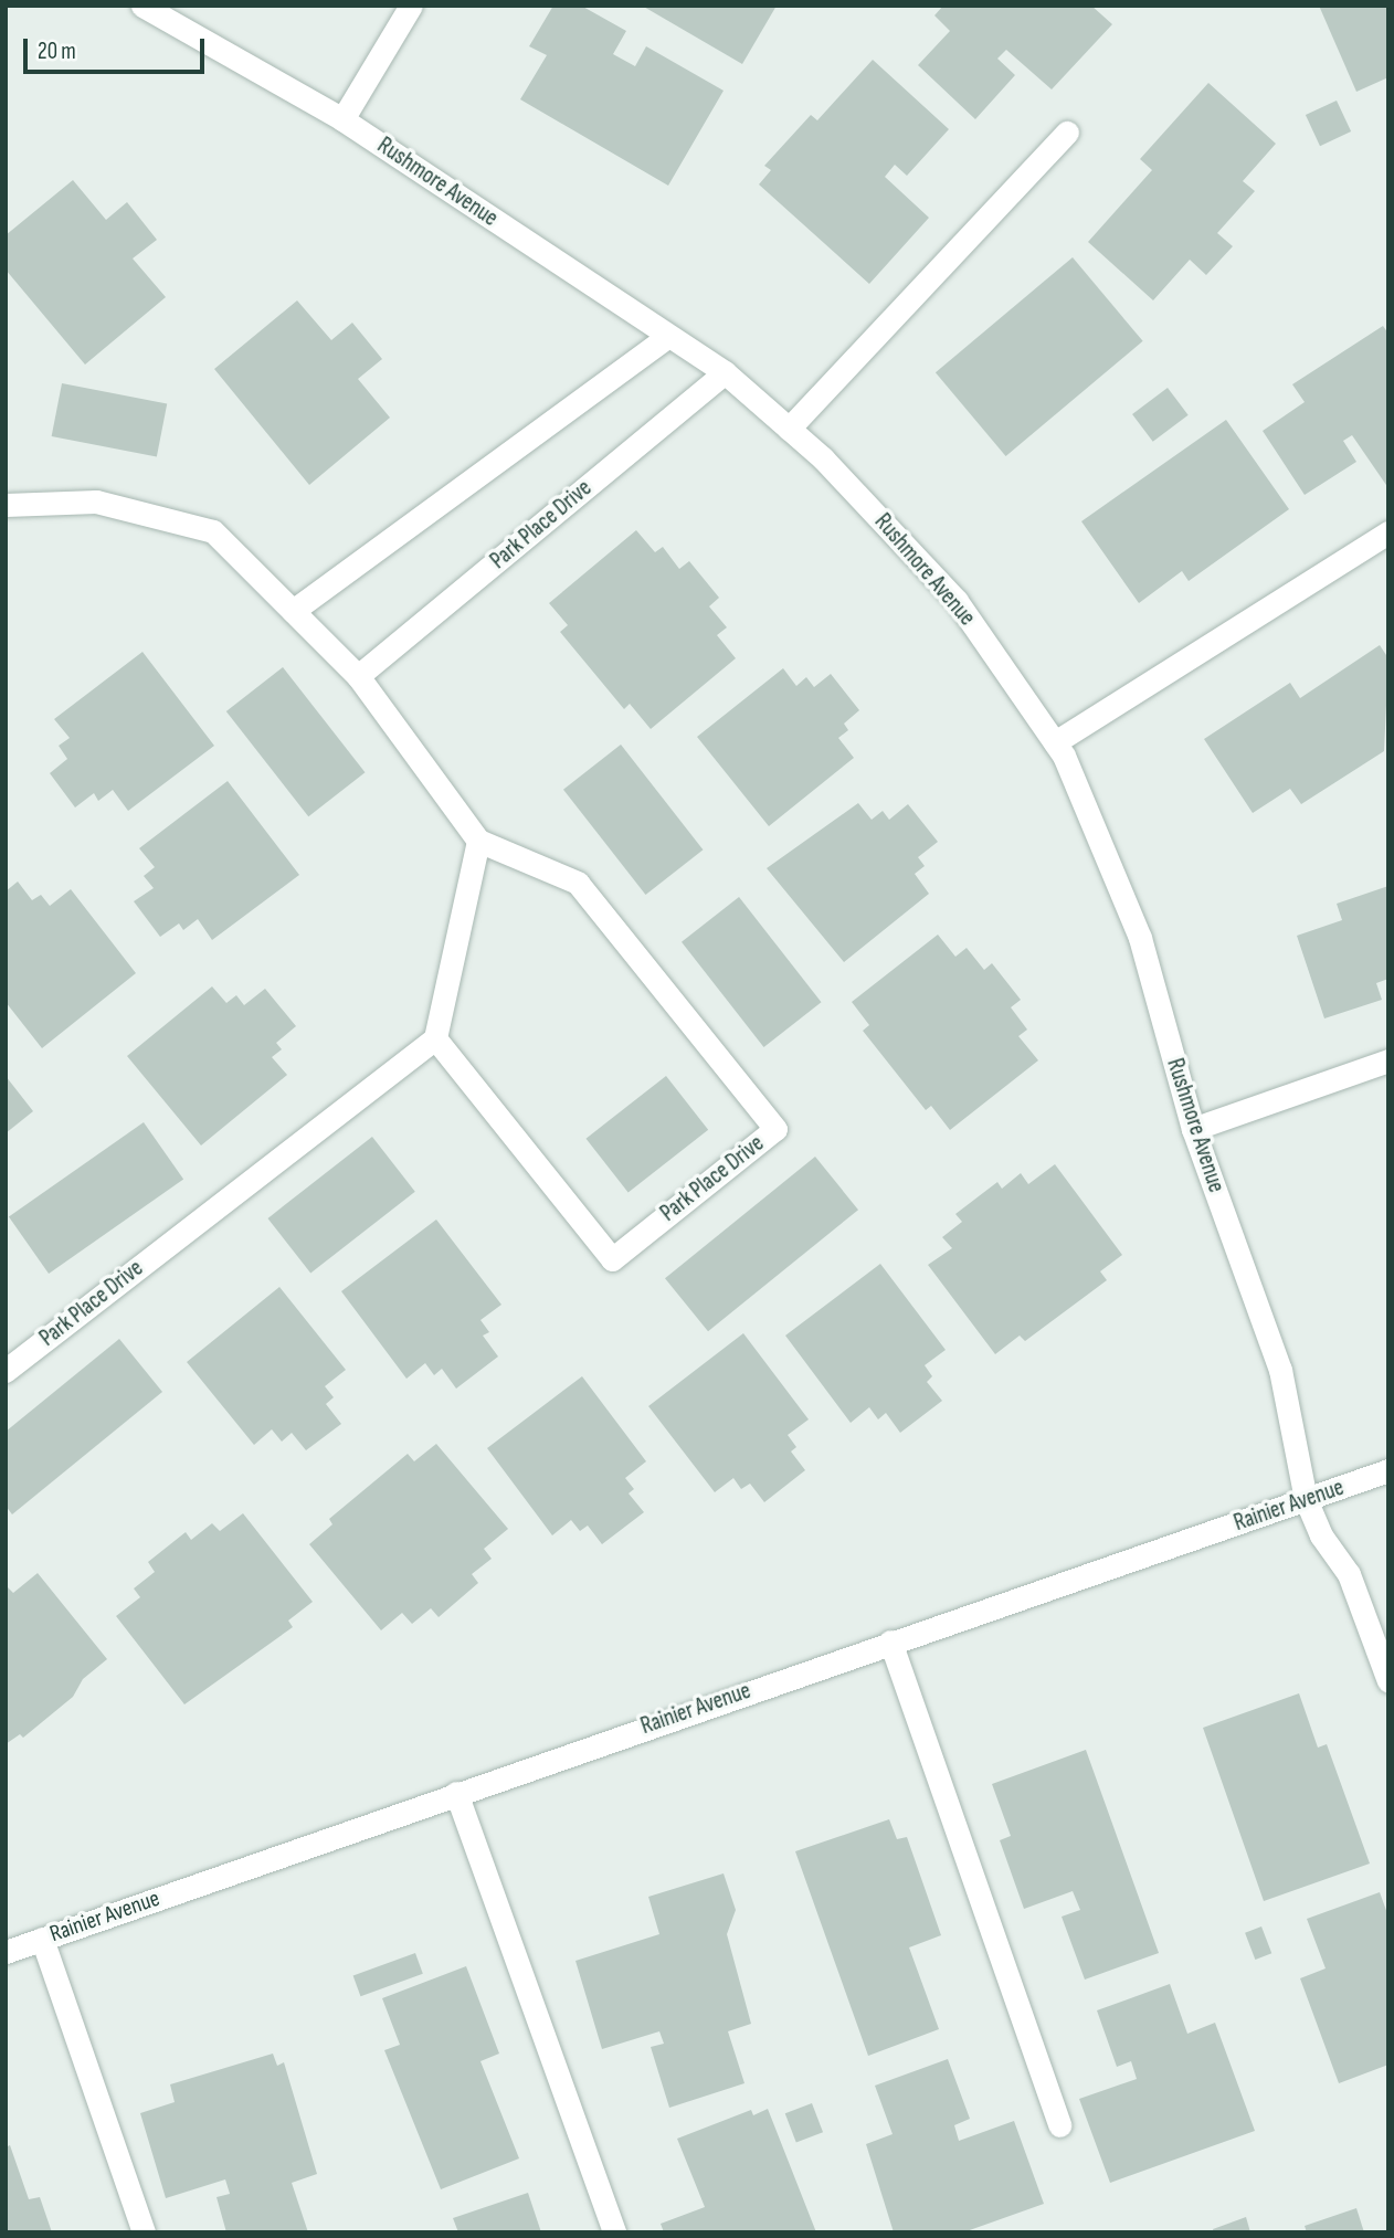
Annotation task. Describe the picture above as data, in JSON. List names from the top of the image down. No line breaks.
{"streets":{"street":["Rushmore Avenue","Park Place Drive","Rainier Avenue"]},"crossings":[["Rushmore Avenue","Park Place Drive"],["Rushmore Avenue","Rainier Avenue"]],"scale_bar":"20 m"}
